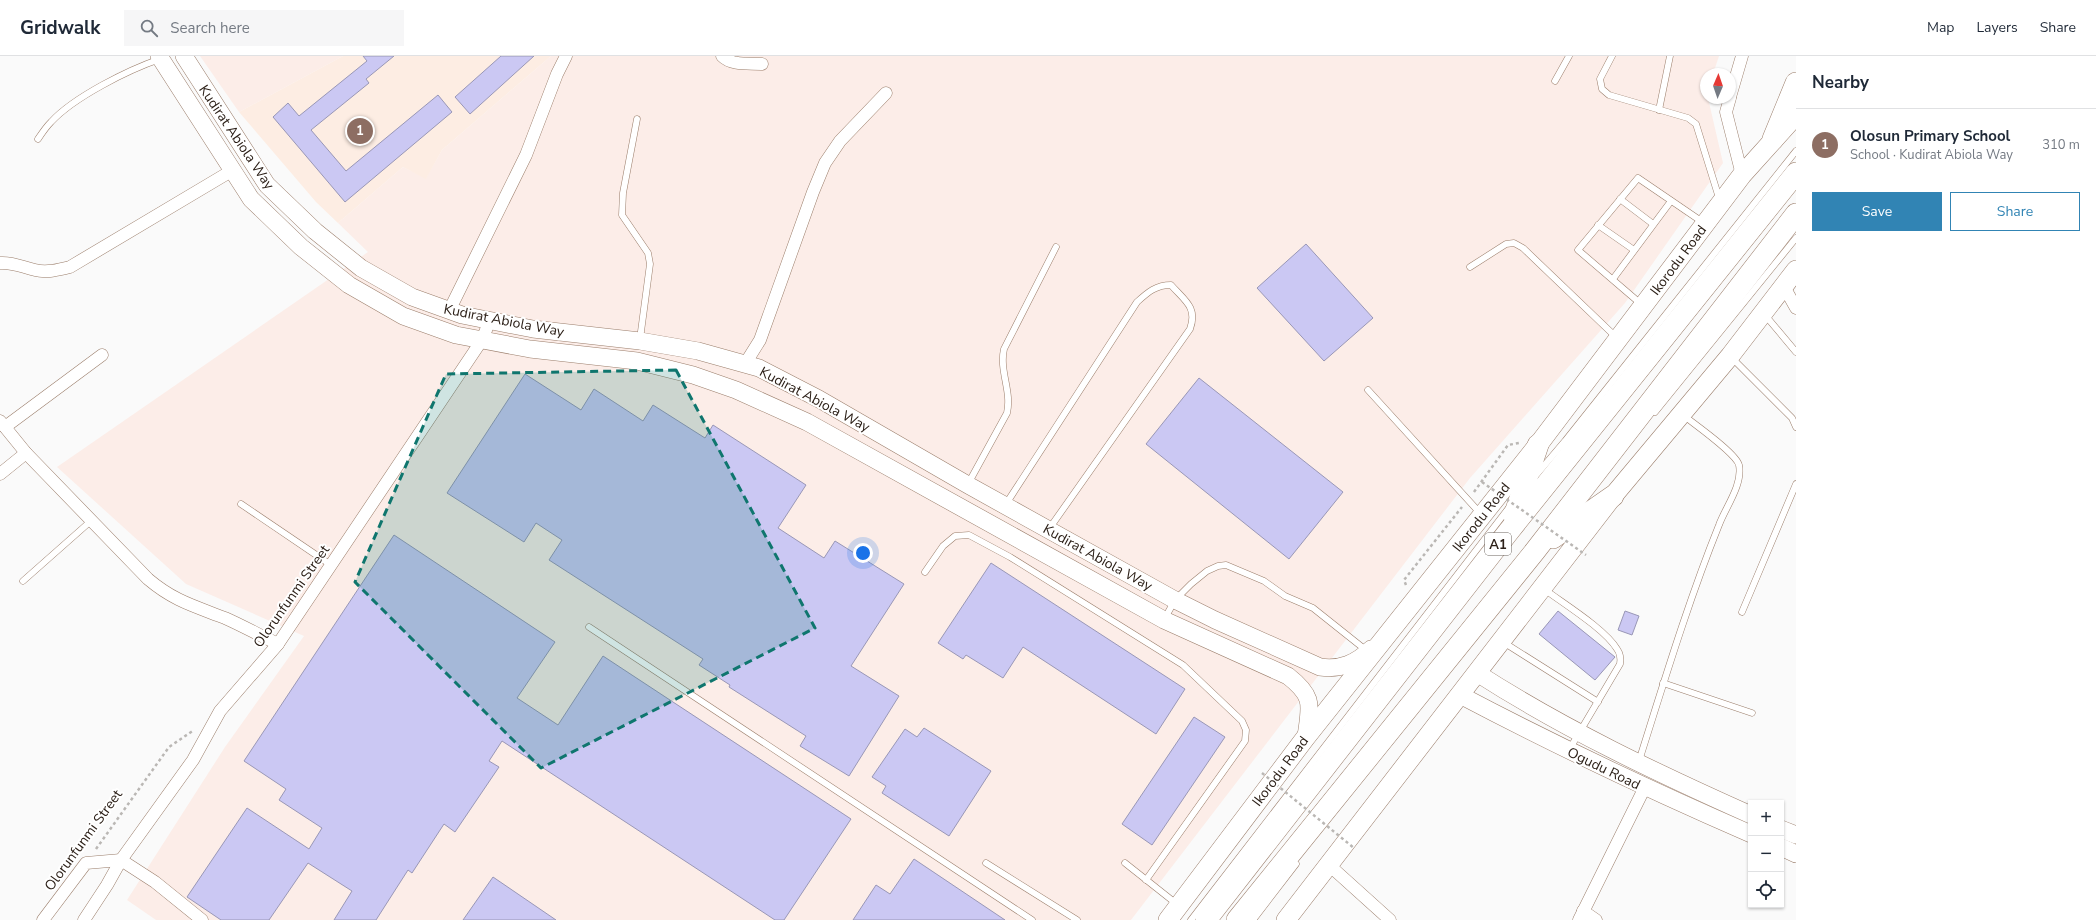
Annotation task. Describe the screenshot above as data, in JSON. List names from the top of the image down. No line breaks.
{"streets":{"highway":["A1"],"main road":["Kudirat Abiola Way","Ikorodu Road","Ogudu Road"],"street":["Olorunfunmi Street"]},"crossings":[["Kudirat Abiola Way","Ikorodu Road"],["Kudirat Abiola Way","Olorunfunmi Street"]],"north":"top","page":{"header":"Gridwalk","search":"Search here","nav":["Map","Layers","Share"],"heading":"Nearby","list":[{"mark":"1","name":"Olosun Primary School","note":"School · Kudirat Abiola Way","value":"310 m"}],"pins":"1","buttons":["Save","Share"],"map_buttons":["+","−"]}}
